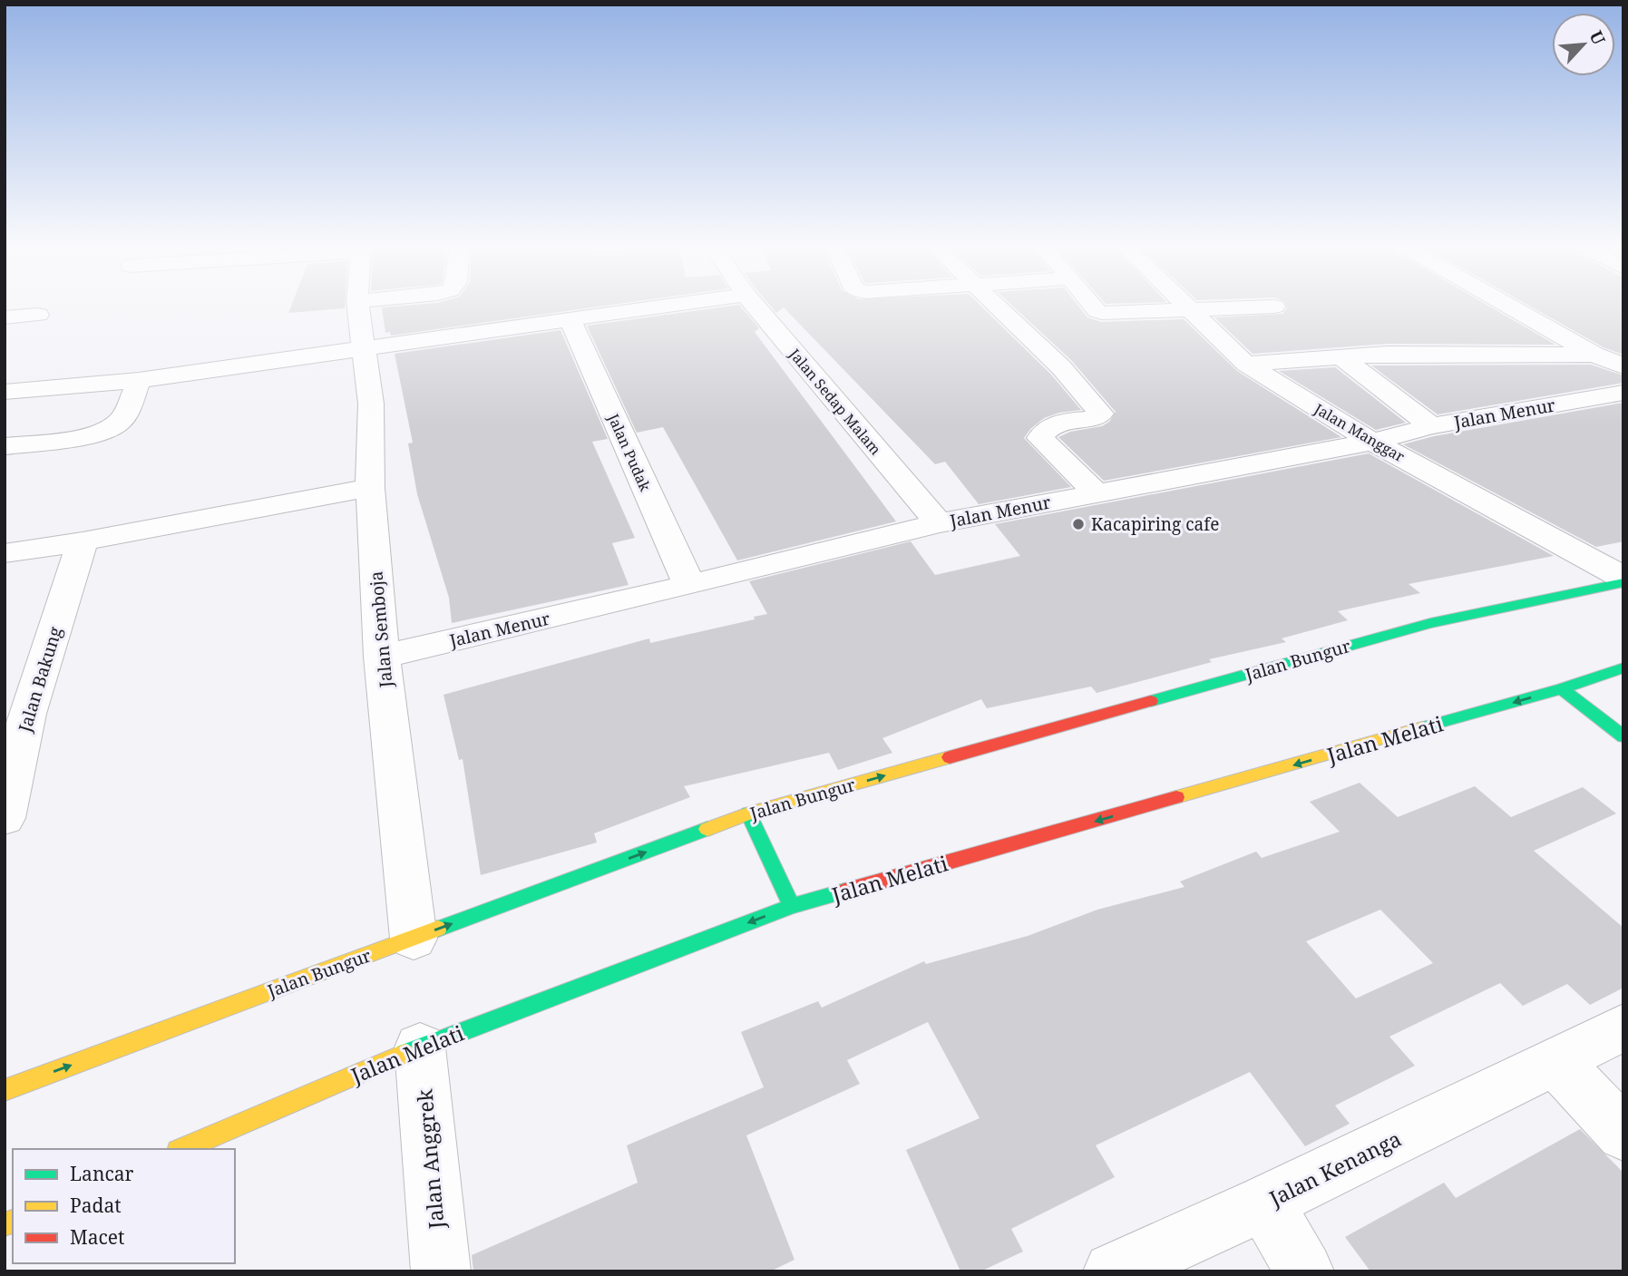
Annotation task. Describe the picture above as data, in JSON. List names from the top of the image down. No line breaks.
{"streets":{"main road":["Jalan Bungur","Jalan Melati"],"street":["Jalan Sedap Malam","Jalan Menur","Jalan Manggar","Jalan Pudak","Jalan Semboja","Jalan Bakung","Jalan Anggrek","Jalan Kenanga"]},"crossings":[["Jalan Sedap Malam","Jalan Menur"],["Jalan Menur","Jalan Manggar"],["Jalan Menur","Jalan Pudak"],["Jalan Menur","Jalan Semboja"],["Jalan Manggar","Jalan Bungur"],["Jalan Semboja","Jalan Bungur"],["Jalan Melati","Jalan Anggrek"]],"one_way":["Jalan Bungur","Jalan Melati"],"places":["Kacapiring cafe"],"legend":["Lancar","Padat","Macet"],"north":"top right"}
